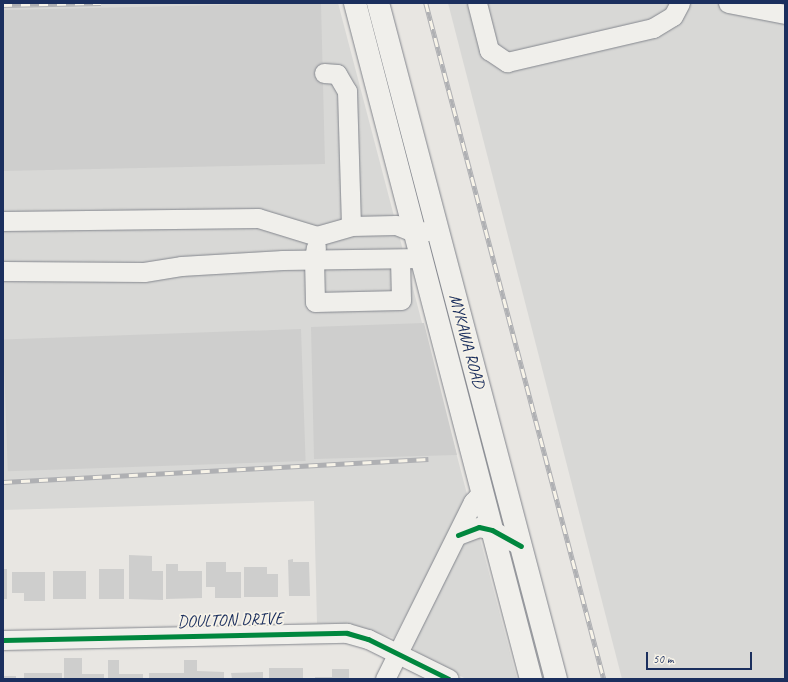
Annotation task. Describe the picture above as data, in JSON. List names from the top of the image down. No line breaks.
{"streets":{"main road":["MYKAWA ROAD"],"street":["DOULTON DRIVE"]},"scale_bar":"50 m"}
